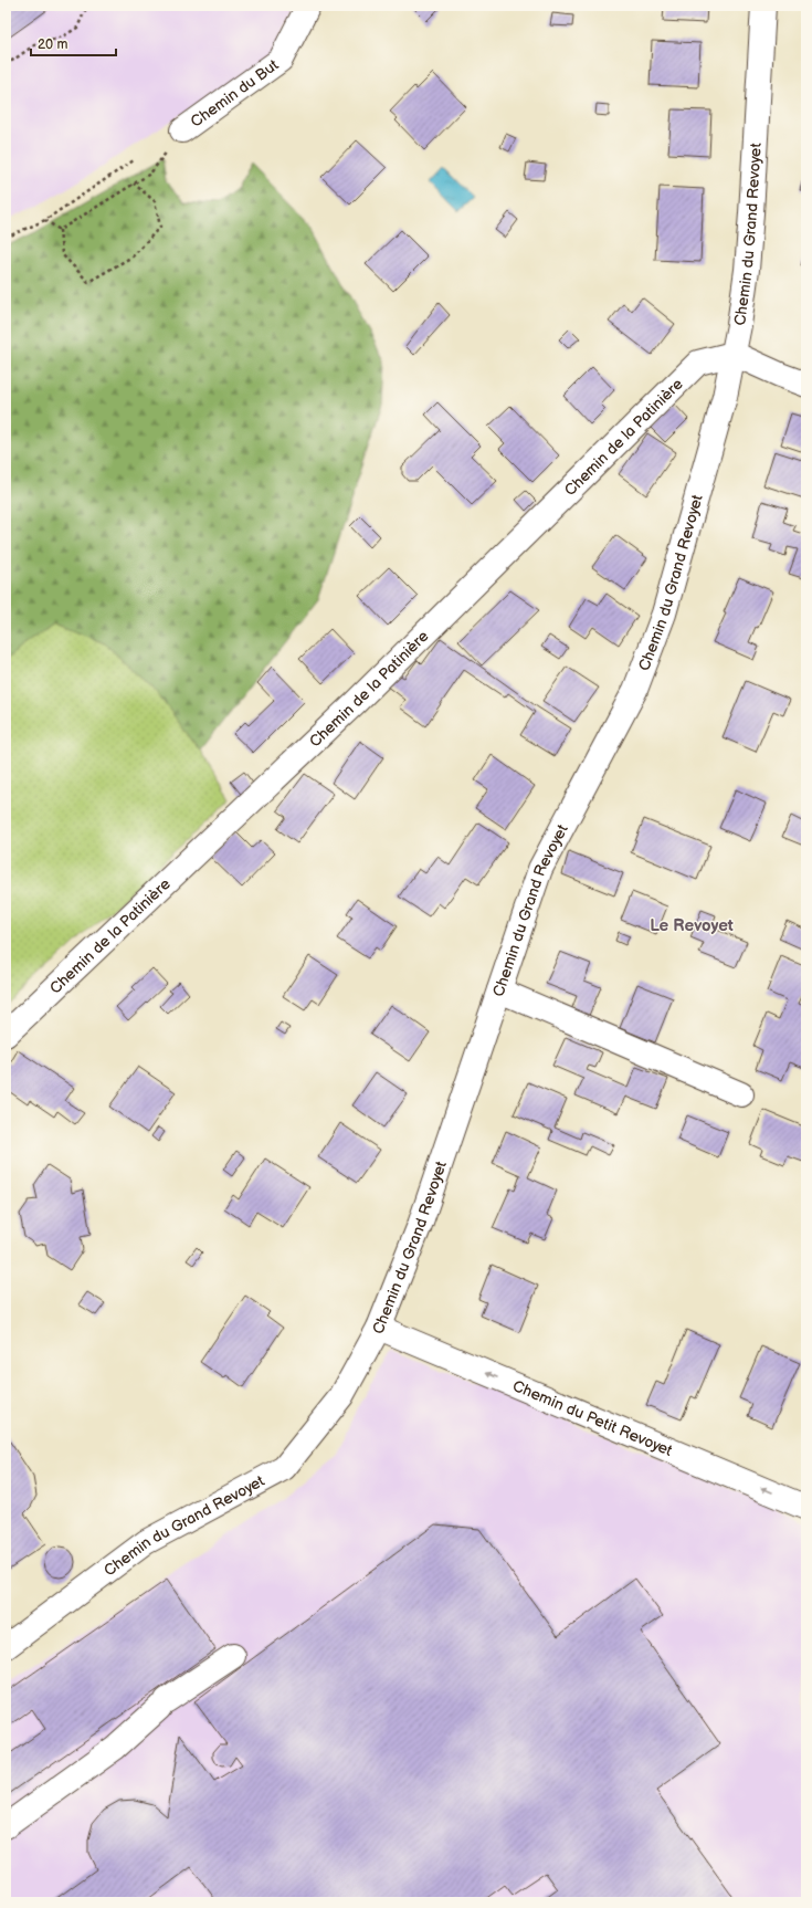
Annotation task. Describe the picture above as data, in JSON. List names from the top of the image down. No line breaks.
{"streets":{"street":["Chemin du But","Chemin du Grand Revoyet","Chemin de la Patinière","Chemin du Petit Revoyet"]},"crossings":[["Chemin du Grand Revoyet","Chemin de la Patinière"],["Chemin du Grand Revoyet","Chemin du Petit Revoyet"]],"one_way":["Chemin du Petit Revoyet"],"districts":["Le Revoyet"],"scale_bar":"20 m"}
